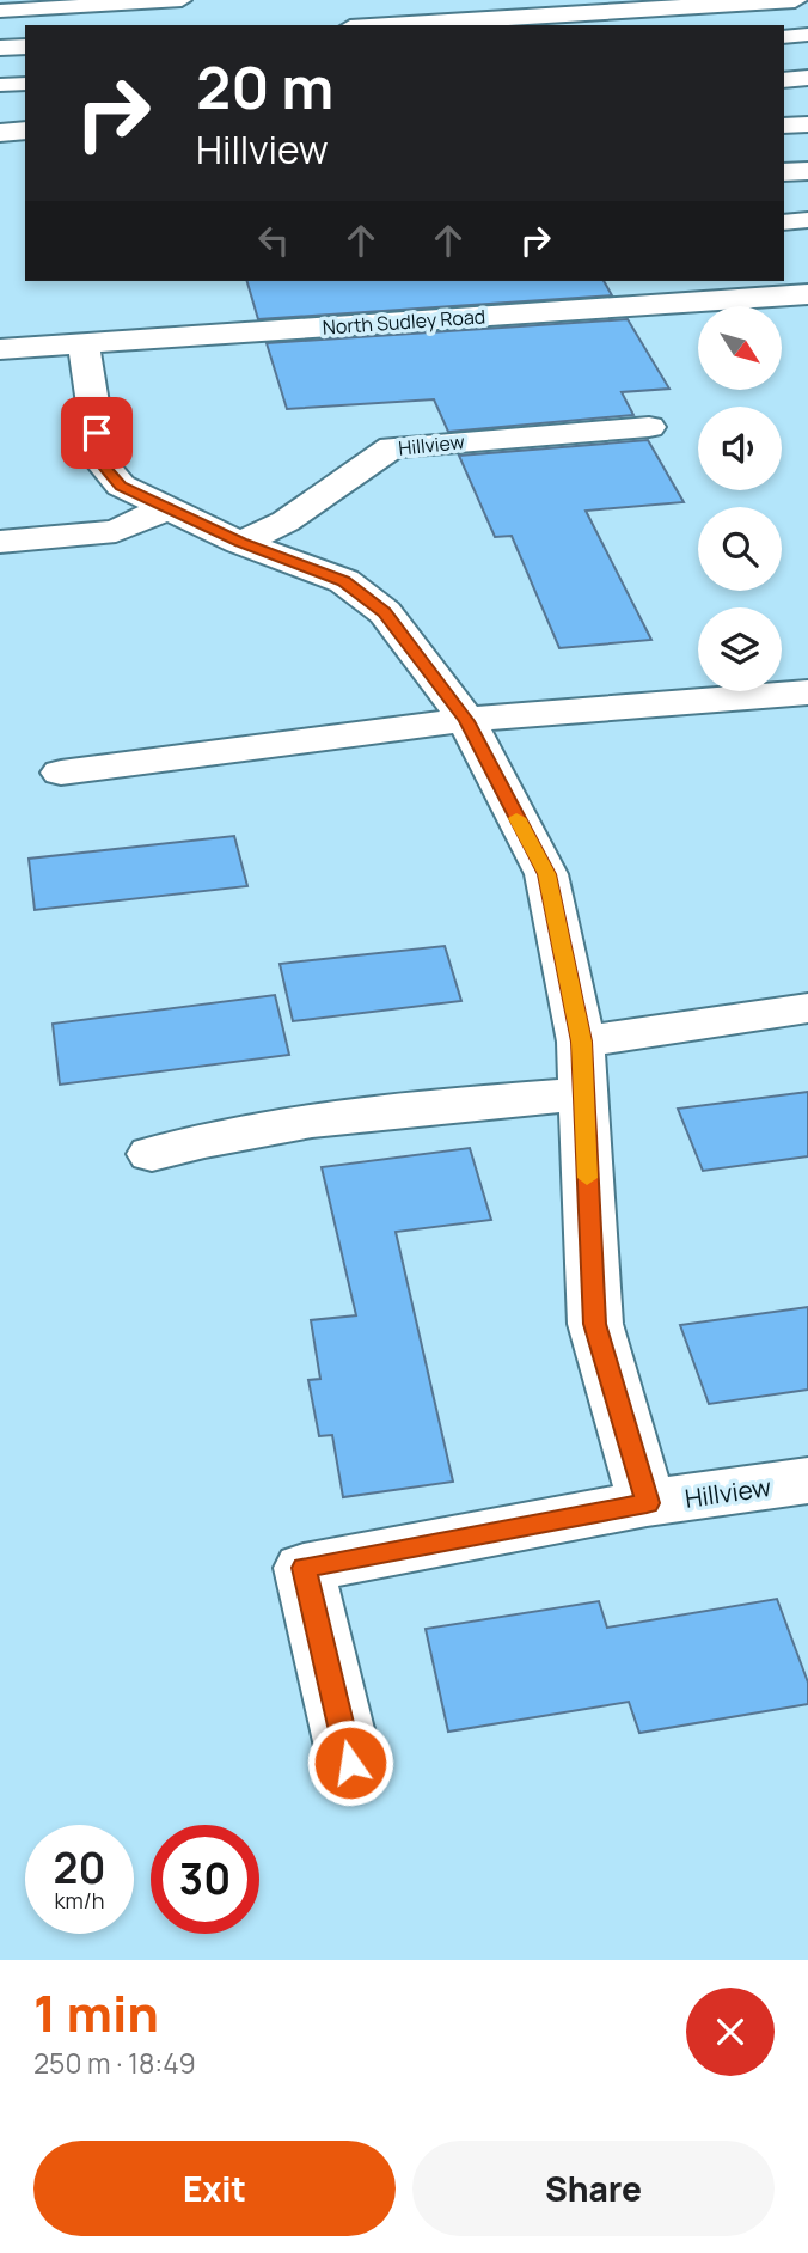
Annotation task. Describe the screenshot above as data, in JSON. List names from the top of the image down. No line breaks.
{"streets":{"street":["North Sudley Road","Hillview"]},"north":"bottom right","page":{"turn":["20 m","Hillview"],"speed":"20 km/h","limit":"30","heading":["1 min","250 m · 18:49"],"buttons":["Exit","Share"]}}
